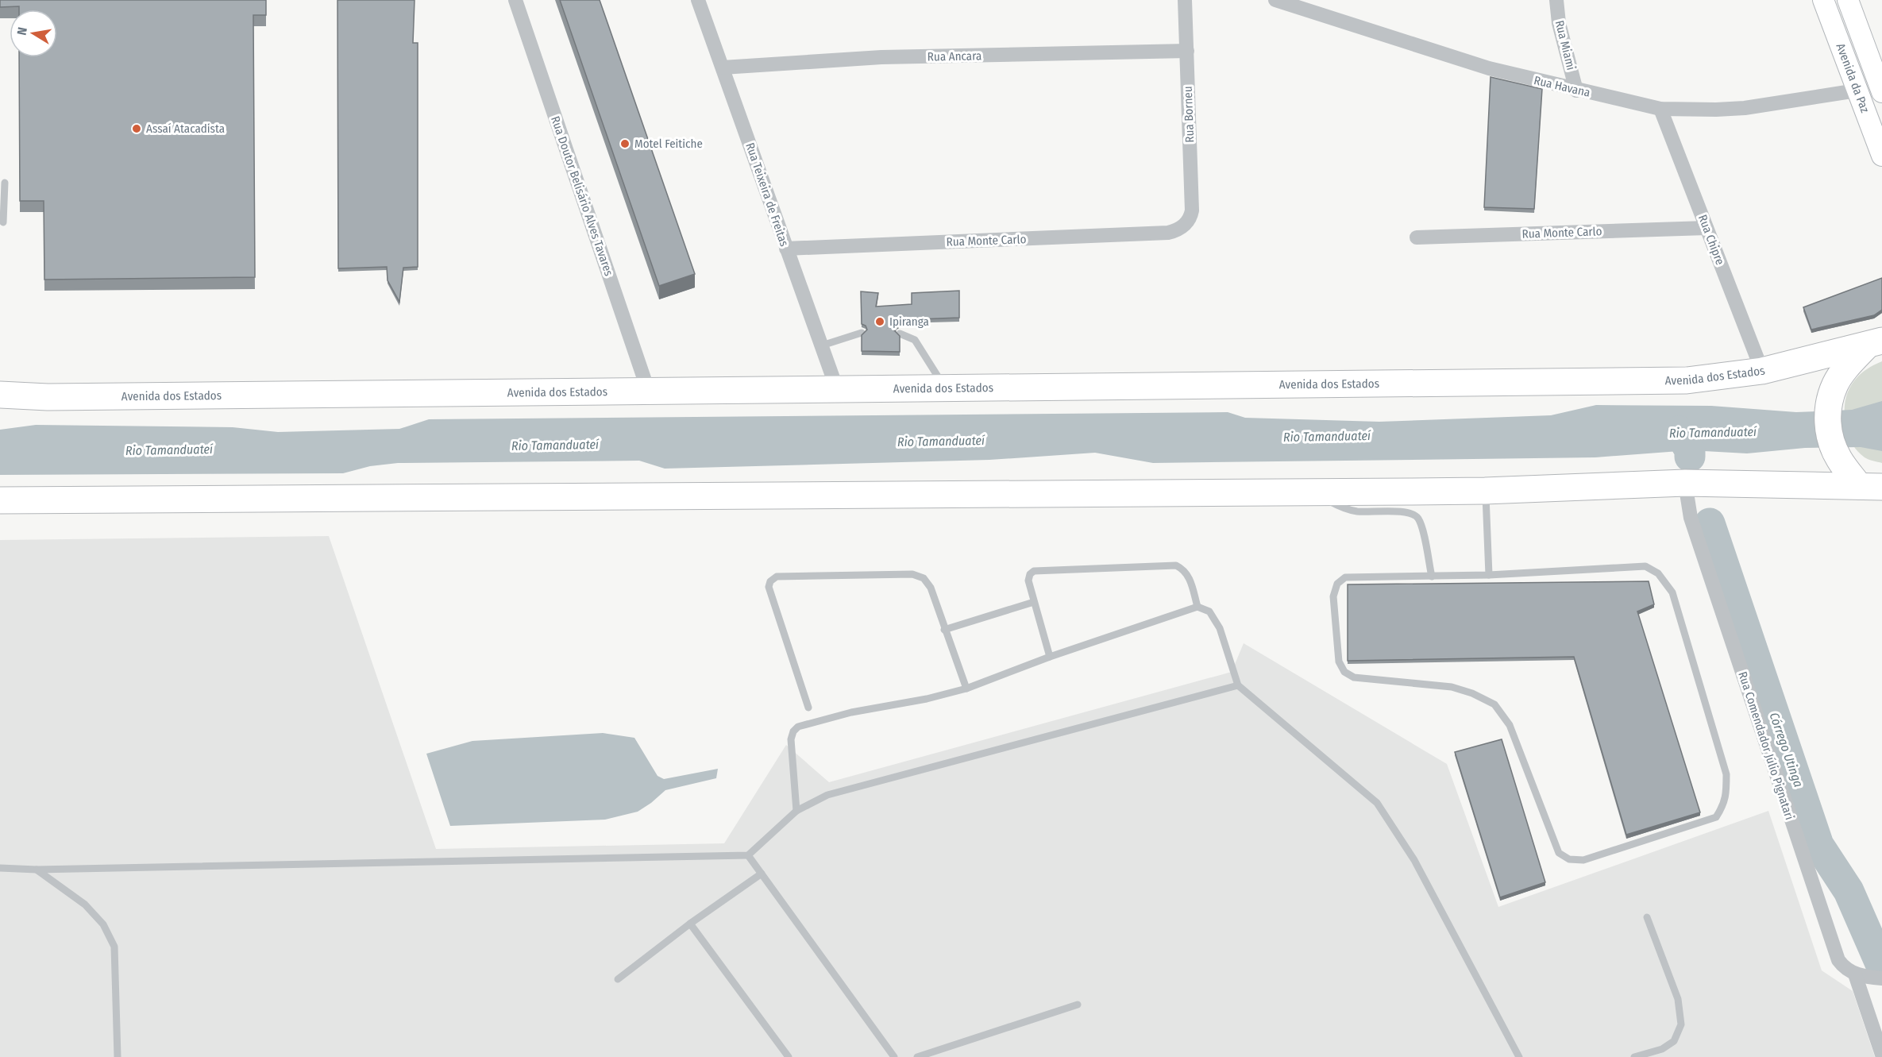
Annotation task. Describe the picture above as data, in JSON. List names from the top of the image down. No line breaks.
{"streets":{"highway":["Avenida dos Estados"],"main road":["Avenida da Paz"],"street":["Rua Miami","Rua Ancara","Rua Havana","Rua Borneu","Rua Teixeira de Freitas","Rua Doutor Belisário Alves Tavares","Rua Monte Carlo","Rua Chipre","Rua Comendador Júlio Pignatari"]},"crossings":[["Rua Miami","Rua Havana"],["Rua Ancara","Rua Borneu"],["Rua Ancara","Rua Teixeira de Freitas"],["Avenida da Paz","Rua Havana"],["Rua Havana","Rua Chipre"],["Rua Borneu","Rua Monte Carlo"],["Rua Teixeira de Freitas","Rua Monte Carlo"],["Rua Teixeira de Freitas","Avenida dos Estados"],["Rua Doutor Belisário Alves Tavares","Avenida dos Estados"],["Rua Monte Carlo","Rua Chipre"],["Rua Chipre","Avenida dos Estados"]],"water":["Rio Tamanduateí","Córrego Utinga"],"places":["Assaí Atacadista","Motel Feitiche","Ipiranga"],"north":"left"}
